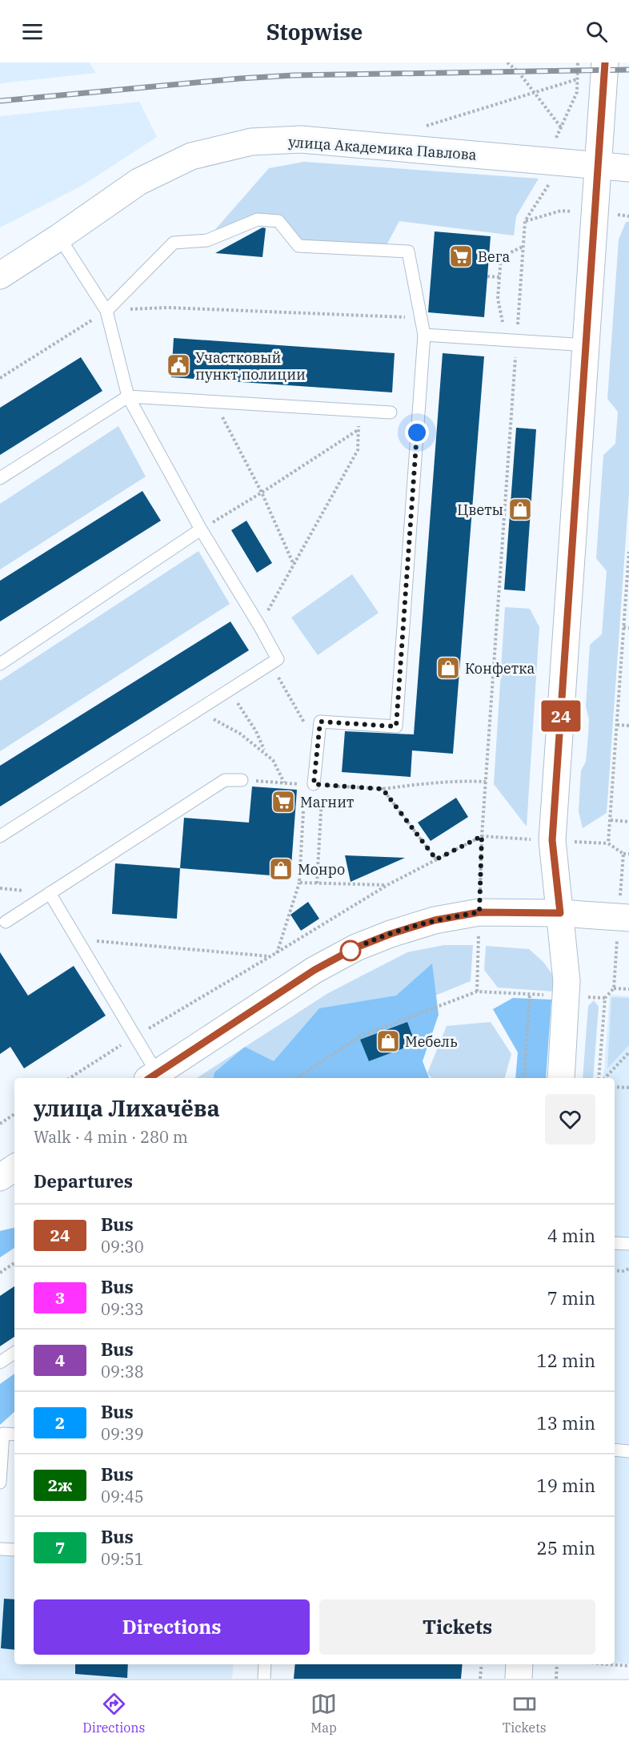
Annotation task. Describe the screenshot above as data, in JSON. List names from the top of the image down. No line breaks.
{"streets":{"main road":["улица Академика Павлова"]},"places":{"supermarket":["Вега","Магнит"],"public building":["Участковый пункт полиции"],"shop":["Цветы","Конфетка","Монро","Мебель"]},"lines":["bus line 24"],"page":{"header":"Stopwise","on_map":"24","heading":[["улица Лихачёва","Walk · 4 min · 280 m"],"Departures"],"list":[{"mark":"24","name":"Bus","note":"09:30","value":"4 min"},{"mark":"3","name":"Bus","note":"09:33","value":"7 min"},{"mark":"4","name":"Bus","note":"09:38","value":"12 min"},{"mark":"2","name":"Bus","note":"09:39","value":"13 min"},{"mark":"2ж","name":"Bus","note":"09:45","value":"19 min"},{"mark":"7","name":"Bus","note":"09:51","value":"25 min"}],"buttons":["Directions","Tickets"],"tabs":["Directions","Map","Tickets"]}}
